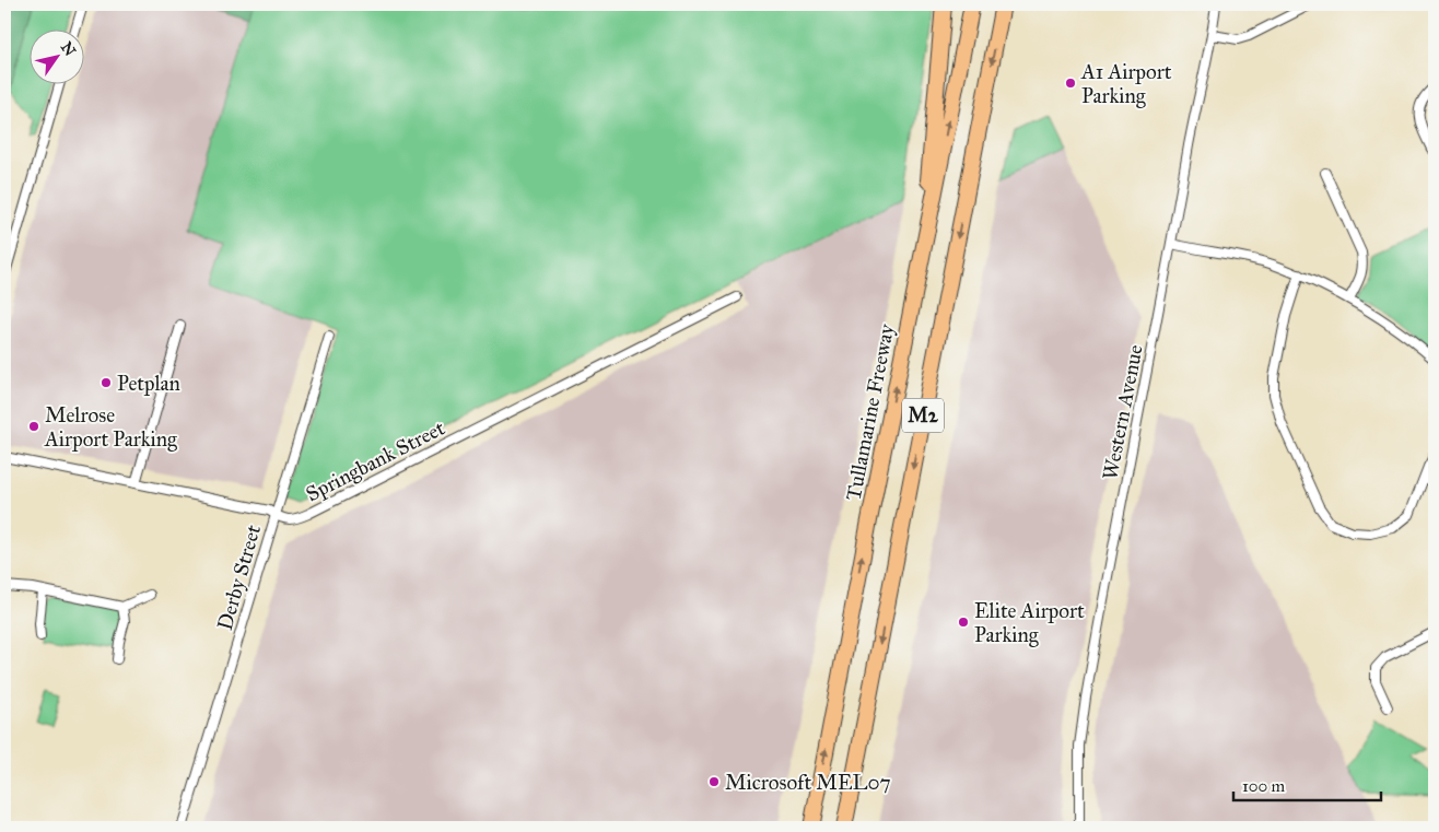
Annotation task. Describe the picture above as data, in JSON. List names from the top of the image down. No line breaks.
{"streets":{"highway":["Tullamarine Freeway","M2"],"street":["Western Avenue","Springbank Street","Derby Street"]},"crossings":[["Springbank Street","Derby Street"]],"places":["A1 Airport Parking","Petplan","Melrose Airport Parking","Elite Airport Parking","Microsoft MEL07"],"scale_bar":"100 m","north":"top right"}
